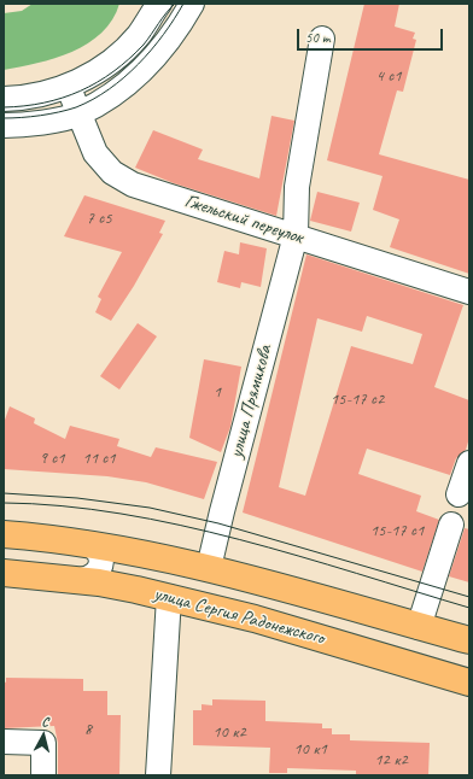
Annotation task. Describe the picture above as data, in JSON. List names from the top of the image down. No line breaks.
{"streets":{"main road":["улица Сергия Радонежского"],"street":["Гжельский переулок","улица Прямикова"]},"crossings":[["Гжельский переулок","улица Прямикова"],["улица Прямикова","улица Сергия Радонежского"]],"house_numbers":["4 с1","7 с5","1","15-17 с2","9 с1","11 с1","15-17 с1","8","10 к2","10 к1","12 к2"],"scale_bar":"50 m","north":"top"}
